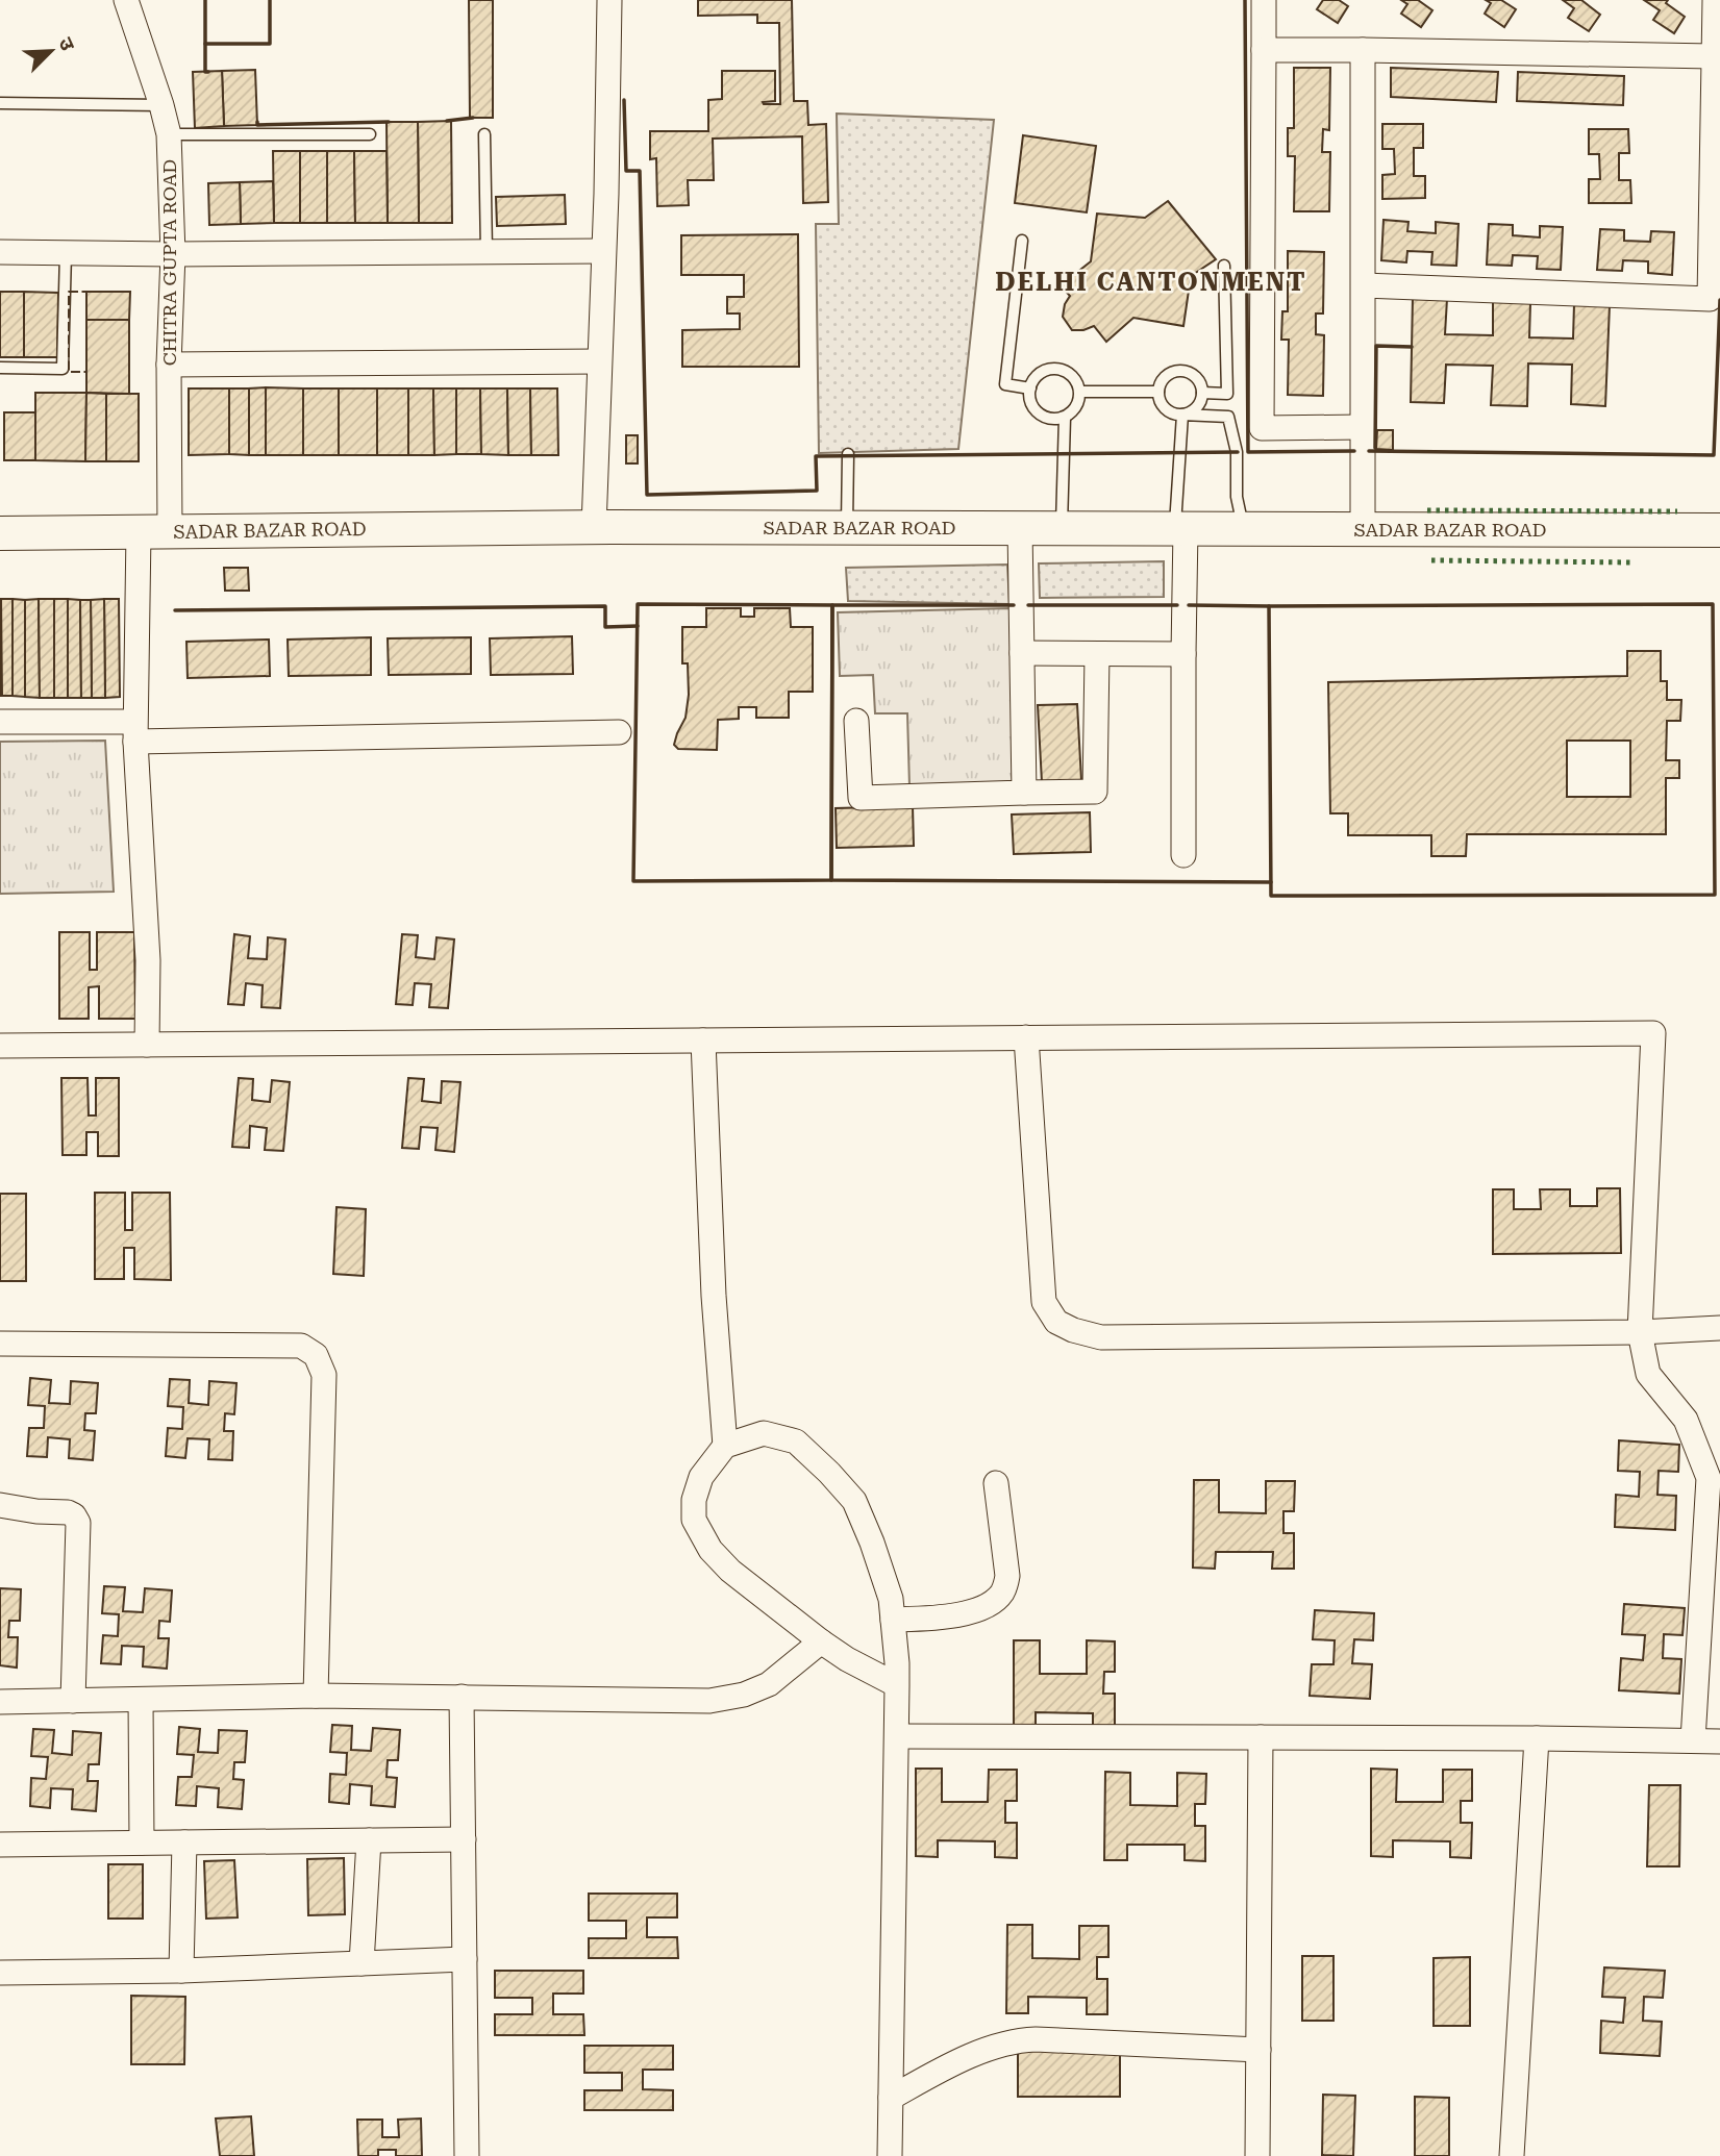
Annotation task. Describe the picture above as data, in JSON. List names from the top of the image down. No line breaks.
{"streets":{"street":["CHITRA GUPTA ROAD","SADAR BAZAR ROAD"]},"crossings":[["CHITRA GUPTA ROAD","SADAR BAZAR ROAD"]],"districts":["DELHI CANTONMENT"],"north":"top right"}
